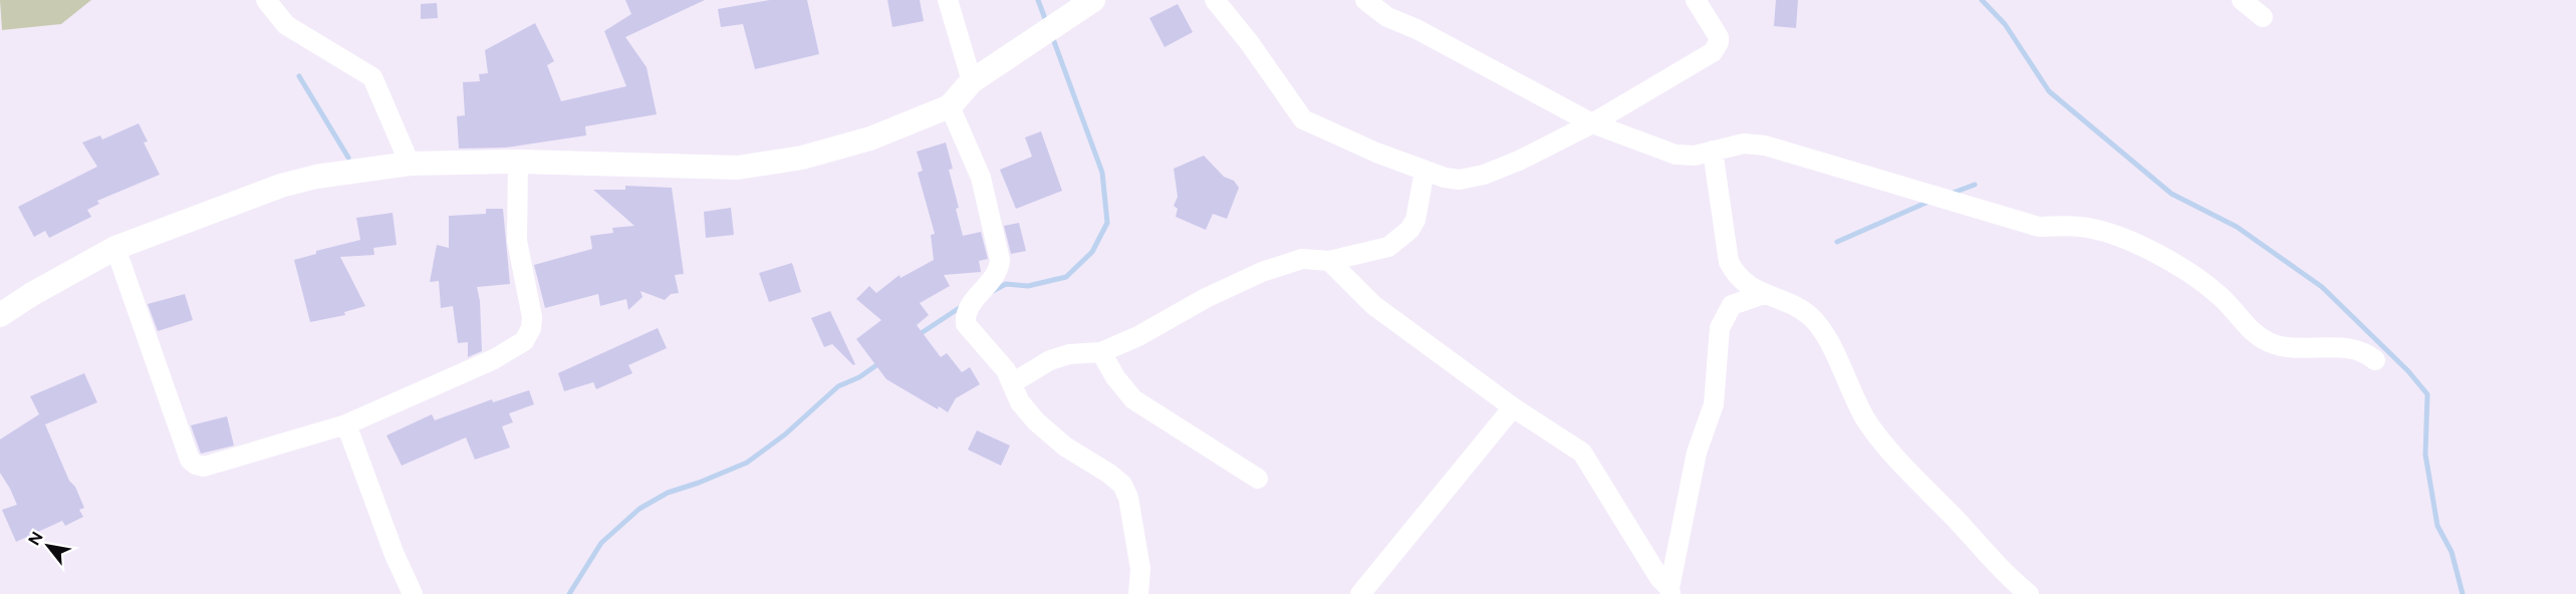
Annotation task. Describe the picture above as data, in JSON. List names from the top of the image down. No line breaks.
{"north":"top left"}
